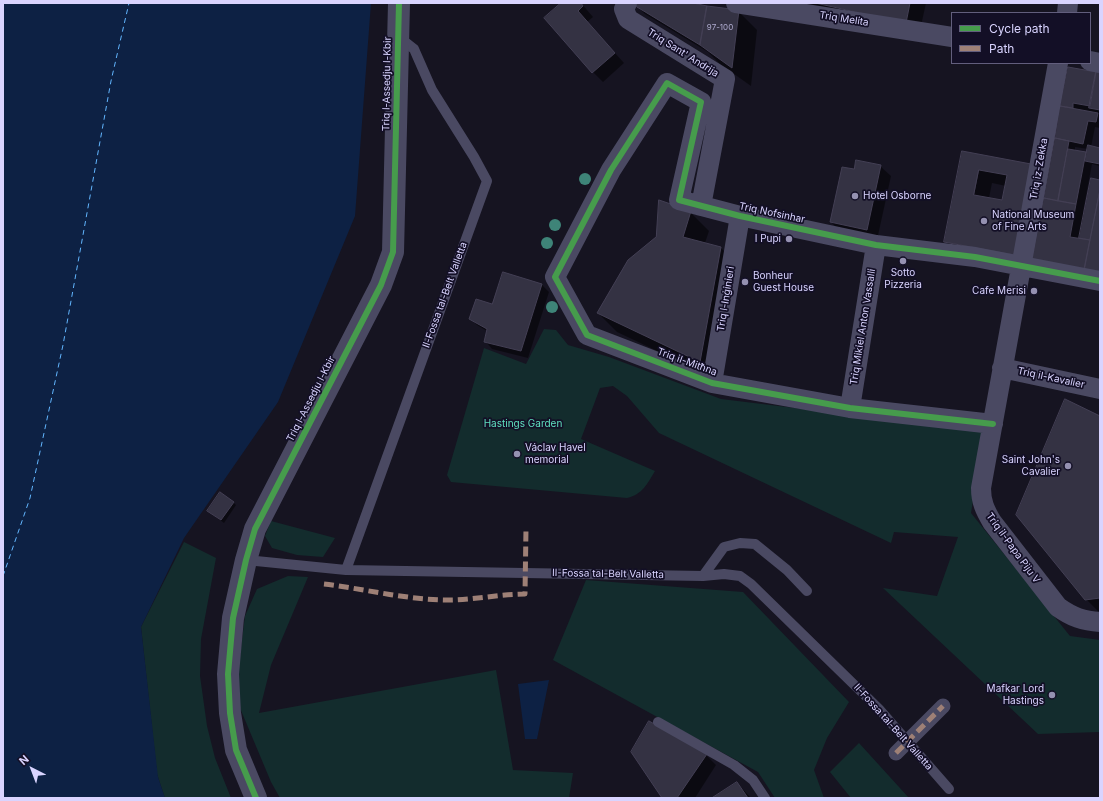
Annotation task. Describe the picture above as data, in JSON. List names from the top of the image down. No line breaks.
{"streets":{"street":["Triq Melita","Triq Sant' Andrija","Triq l-Assedju l-Kbir","Triq iz-Zekka","Triq Nofsinhar","Triq l-Inġinieri","Triq Mikiel Anton Vassalli","Triq il-Mitħna","Triq il-Kavalier","Triq il-Papa Piju V"],"lane":["Il-Fossa tal-Belt Valletta"]},"crossings":[["Triq Sant' Andrija","Triq Nofsinhar"],["Triq l-Assedju l-Kbir","Il-Fossa tal-Belt Valletta"],["Triq iz-Zekka","Triq Nofsinhar"],["Triq iz-Zekka","Triq il-Kavalier"],["Triq iz-Zekka","Triq il-Papa Piju V"],["Triq Nofsinhar","Triq l-Inġinieri"],["Triq Nofsinhar","Triq Mikiel Anton Vassalli"],["Triq Nofsinhar","Triq il-Mitħna"],["Triq l-Inġinieri","Triq il-Mitħna"],["Triq Mikiel Anton Vassalli","Triq il-Mitħna"],["Triq il-Mitħna","Triq il-Papa Piju V"],["Triq il-Kavalier","Triq il-Papa Piju V"]],"parks":["Hastings Garden"],"places":["Hotel Osborne","National Museum of Fine Arts","I Pupi","Sotto Pizzeria","Bonheur Guest House","Cafe Merisi","Václav Havel memorial","Saint John's Cavalier","Mafkar Lord Hastings"],"house_numbers":["97-100"],"legend":["Cycle path","Path"],"north":"top left"}
